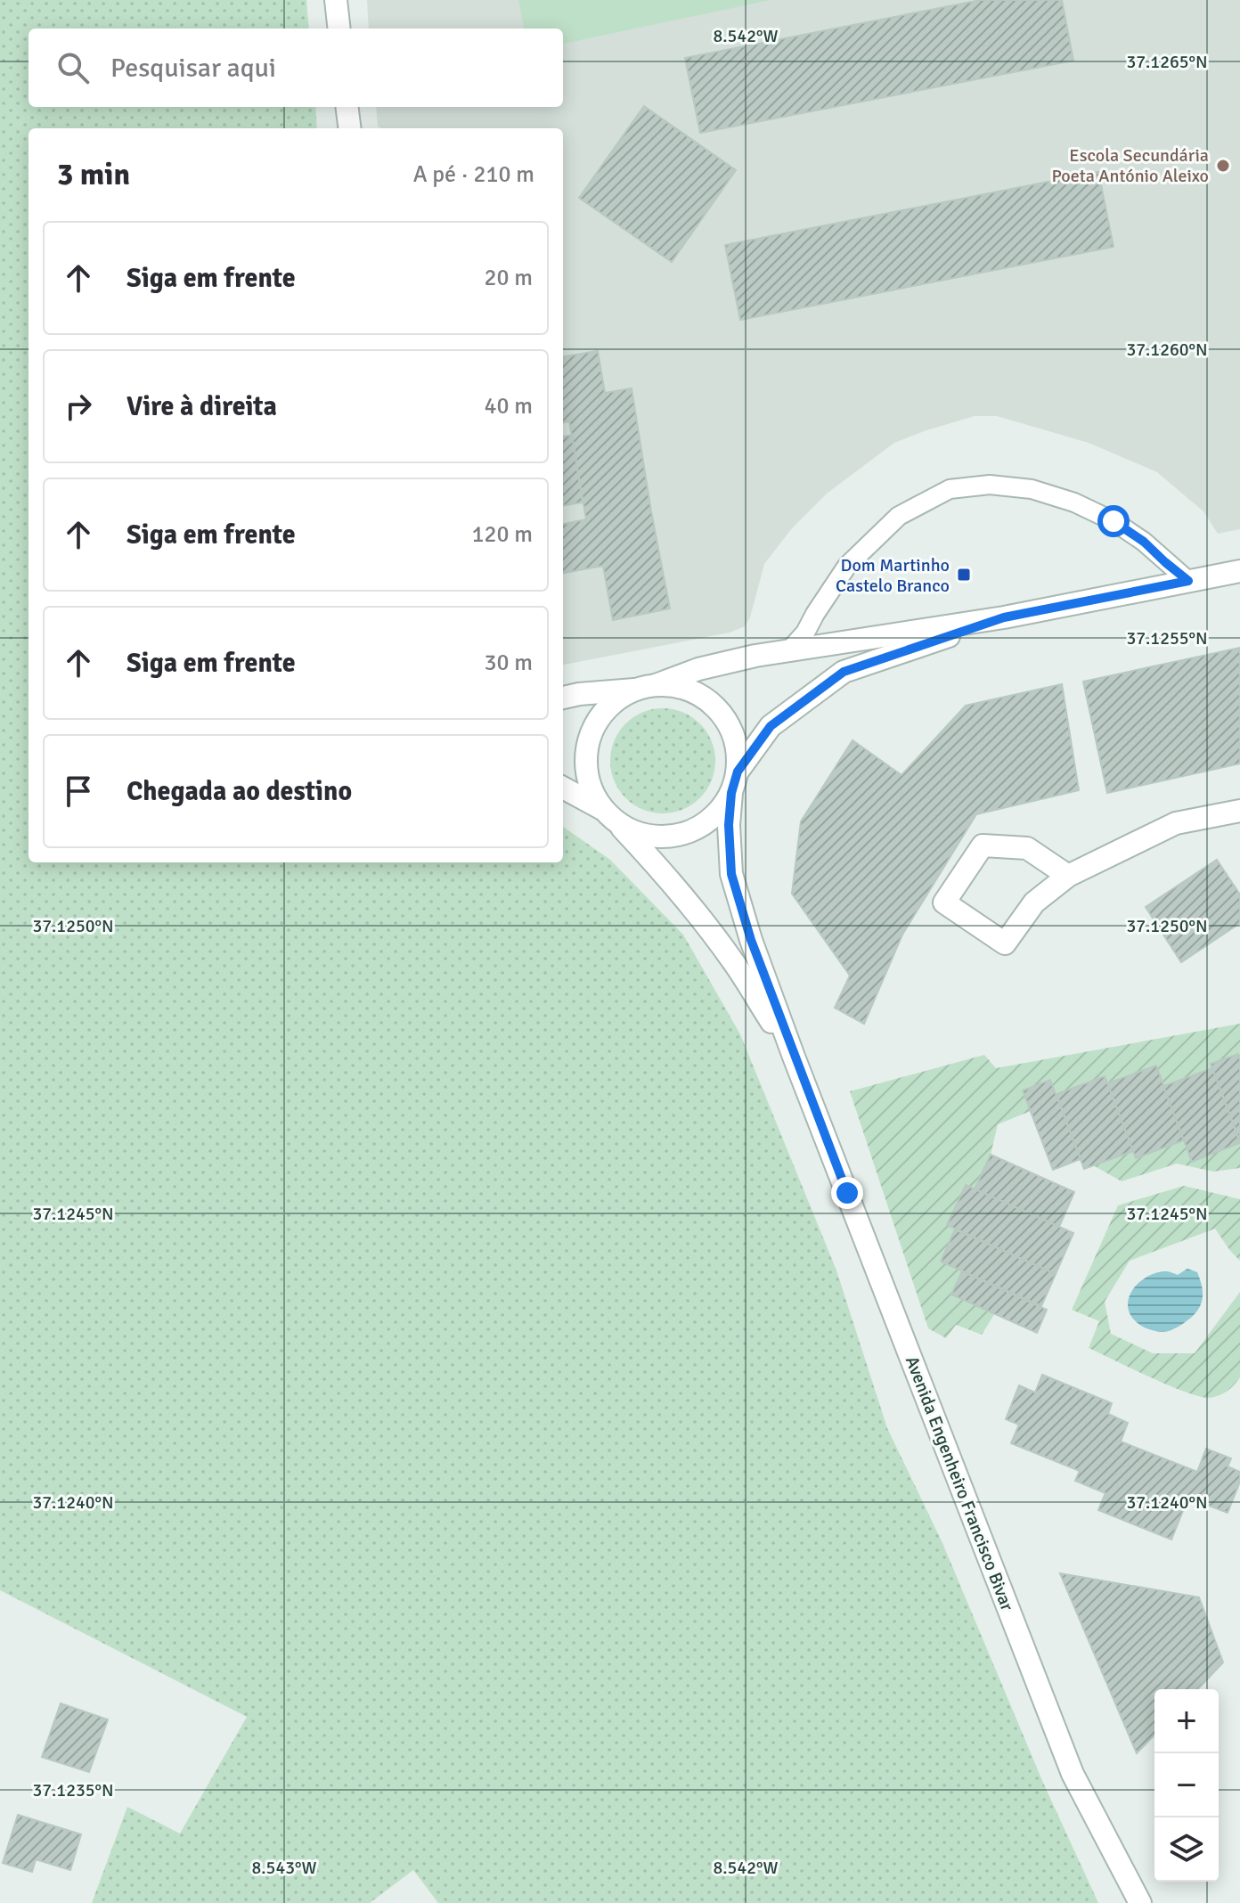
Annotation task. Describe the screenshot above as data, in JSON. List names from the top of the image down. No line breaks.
{"streets":{"street":["Avenida Engenheiro Francisco Bivar"]},"places":{"other":["Escola Secundária Poeta António Aleixo"],"transit":["Dom Martinho Castelo Branco"]},"page":{"search":"Pesquisar aqui","heading":["3 min","A pé · 210 m"],"list":[["Siga em frente","20 m"],["Vire à direita","40 m"],["Siga em frente","120 m"],["Siga em frente","30 m"],"Chegada ao destino"],"map_buttons":["+","−"]},"coordinates":["8.542°W","37.1265°N","37.1260°N","37.1255°N","37.1250°N","37.1245°N","37.1240°N","37.1235°N","8.543°W"]}
